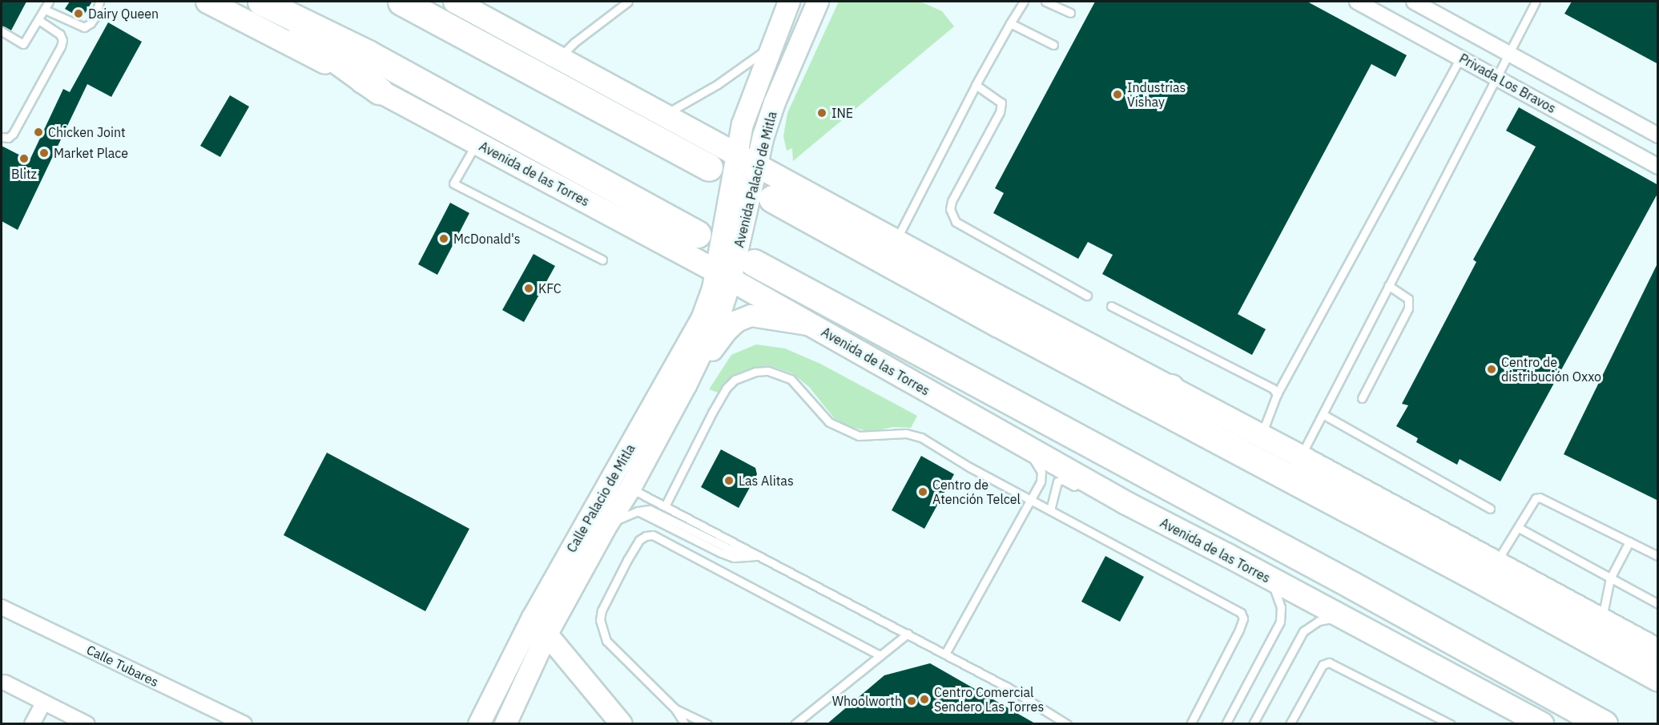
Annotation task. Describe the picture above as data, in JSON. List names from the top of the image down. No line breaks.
{"streets":{"highway":["Avenida de las Torres"],"main road":["Avenida Palacio de Mitla","Calle Palacio de Mitla"],"street":["Privada Los Bravos","Calle Tubares"]},"crossings":[["Avenida de las Torres","Avenida Palacio de Mitla"],["Avenida de las Torres","Calle Palacio de Mitla"],["Avenida Palacio de Mitla","Calle Palacio de Mitla"]],"places":["Dairy Queen","Industrias Vishay","INE","Chicken Joint","Market Place","Blitz","McDonald's","KFC","Centro de distribución Oxxo","Las Alitas","Centro de Atención Telcel","Centro Comercial Sendero Las Torres","Whoolworth"]}
